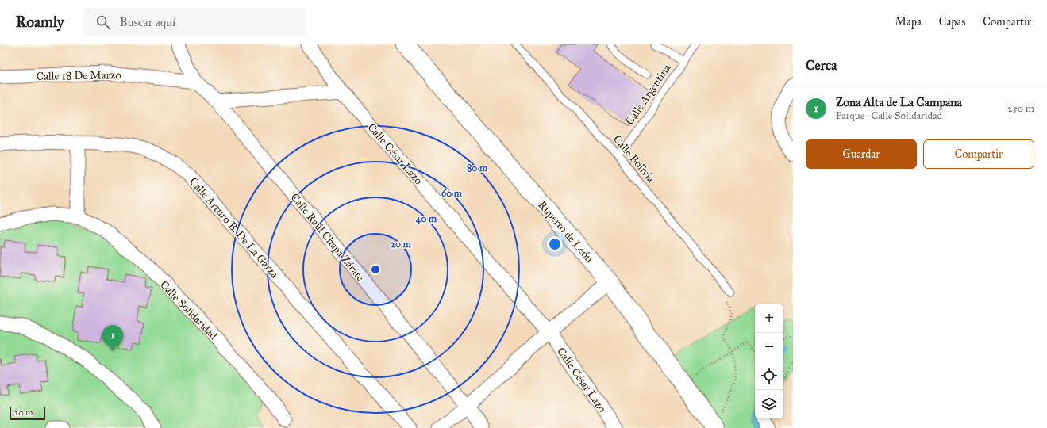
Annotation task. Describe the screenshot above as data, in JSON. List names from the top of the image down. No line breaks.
{"streets":{"street":["Calle 18 De Marzo","Calle César Lazo","Calle Arturo B. De La Garza","Ruperto de León","Calle Raúl Chapa Zárate","Calle Solidaridad"],"lane":["Calle Argentina","Calle Bolivia"]},"crossings":[["Calle 18 De Marzo","Calle Raúl Chapa Zárate"],["Calle Argentina","Calle Bolivia"]],"scale_bar":"20 m","page":{"header":"Roamly","search":"Buscar aquí","nav":["Mapa","Capas","Compartir"],"heading":"Cerca","list":[{"mark":"1","name":"Zona Alta de La Campana","note":"Parque · Calle Solidaridad","value":"250 m"}],"buttons":["Guardar","Compartir"],"map_buttons":["+","−"],"pins":"1","scale":"20 m"},"rings":["80 m","60 m","40 m","20 m"]}
